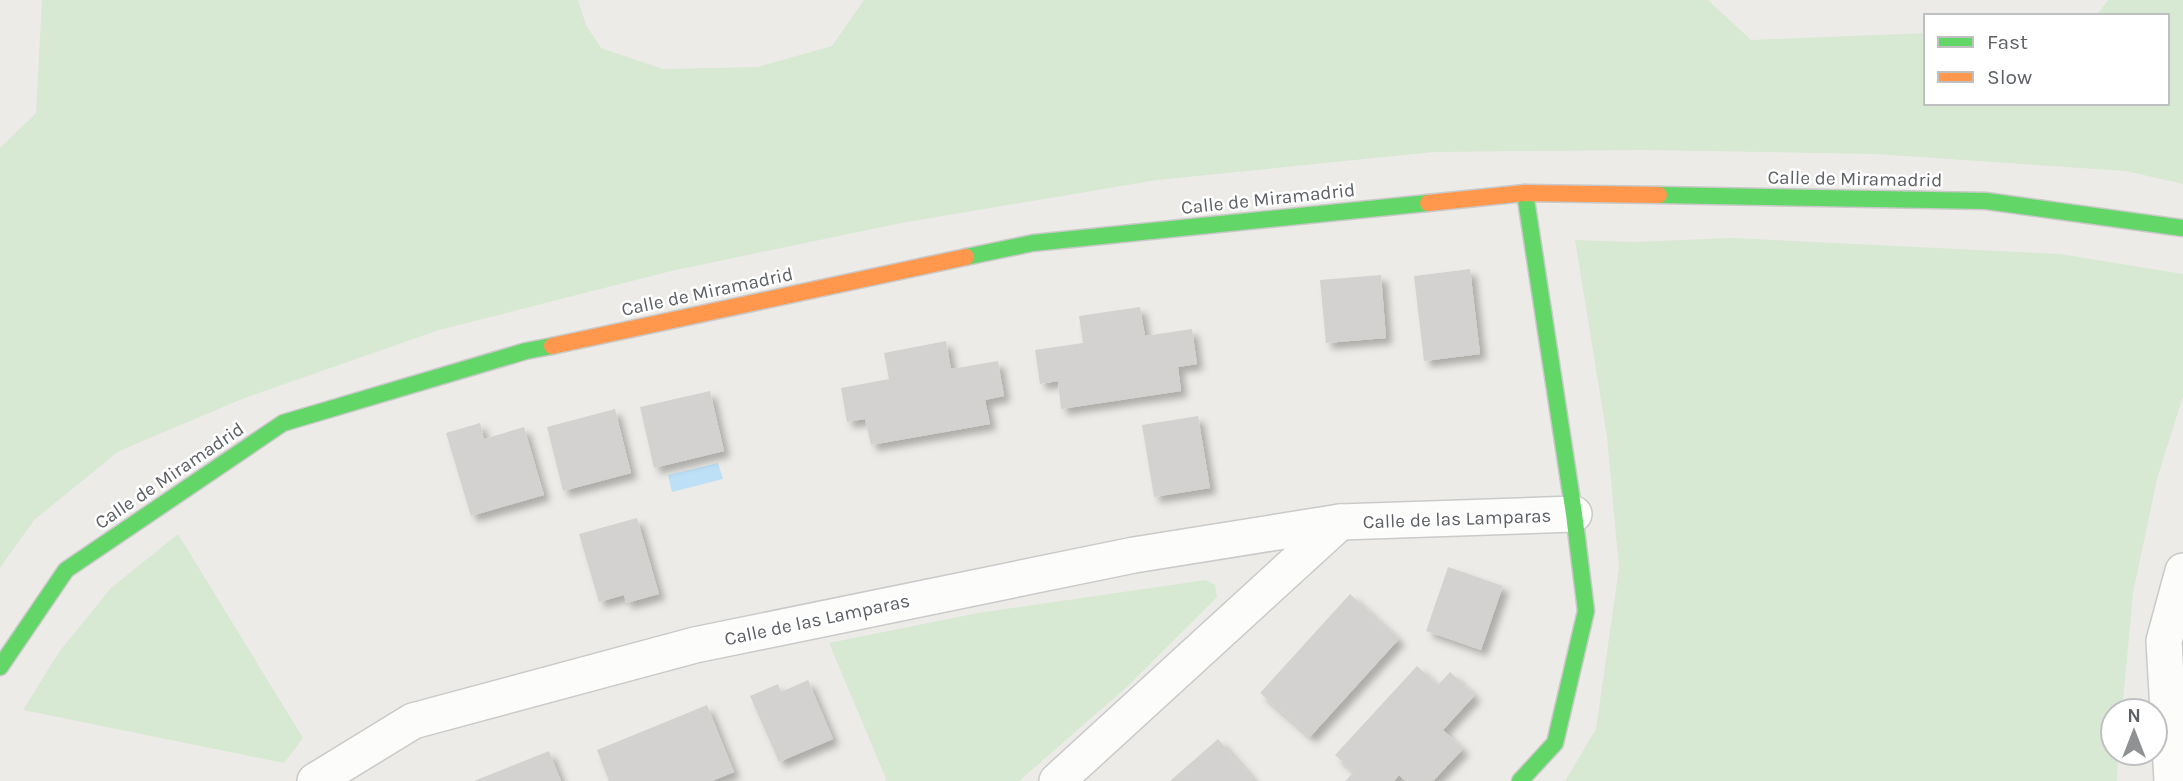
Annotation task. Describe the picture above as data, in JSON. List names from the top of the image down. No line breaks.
{"streets":{"street":["Calle de Miramadrid","Calle de las Lamparas"]},"legend":["Fast","Slow"],"north":"top"}
